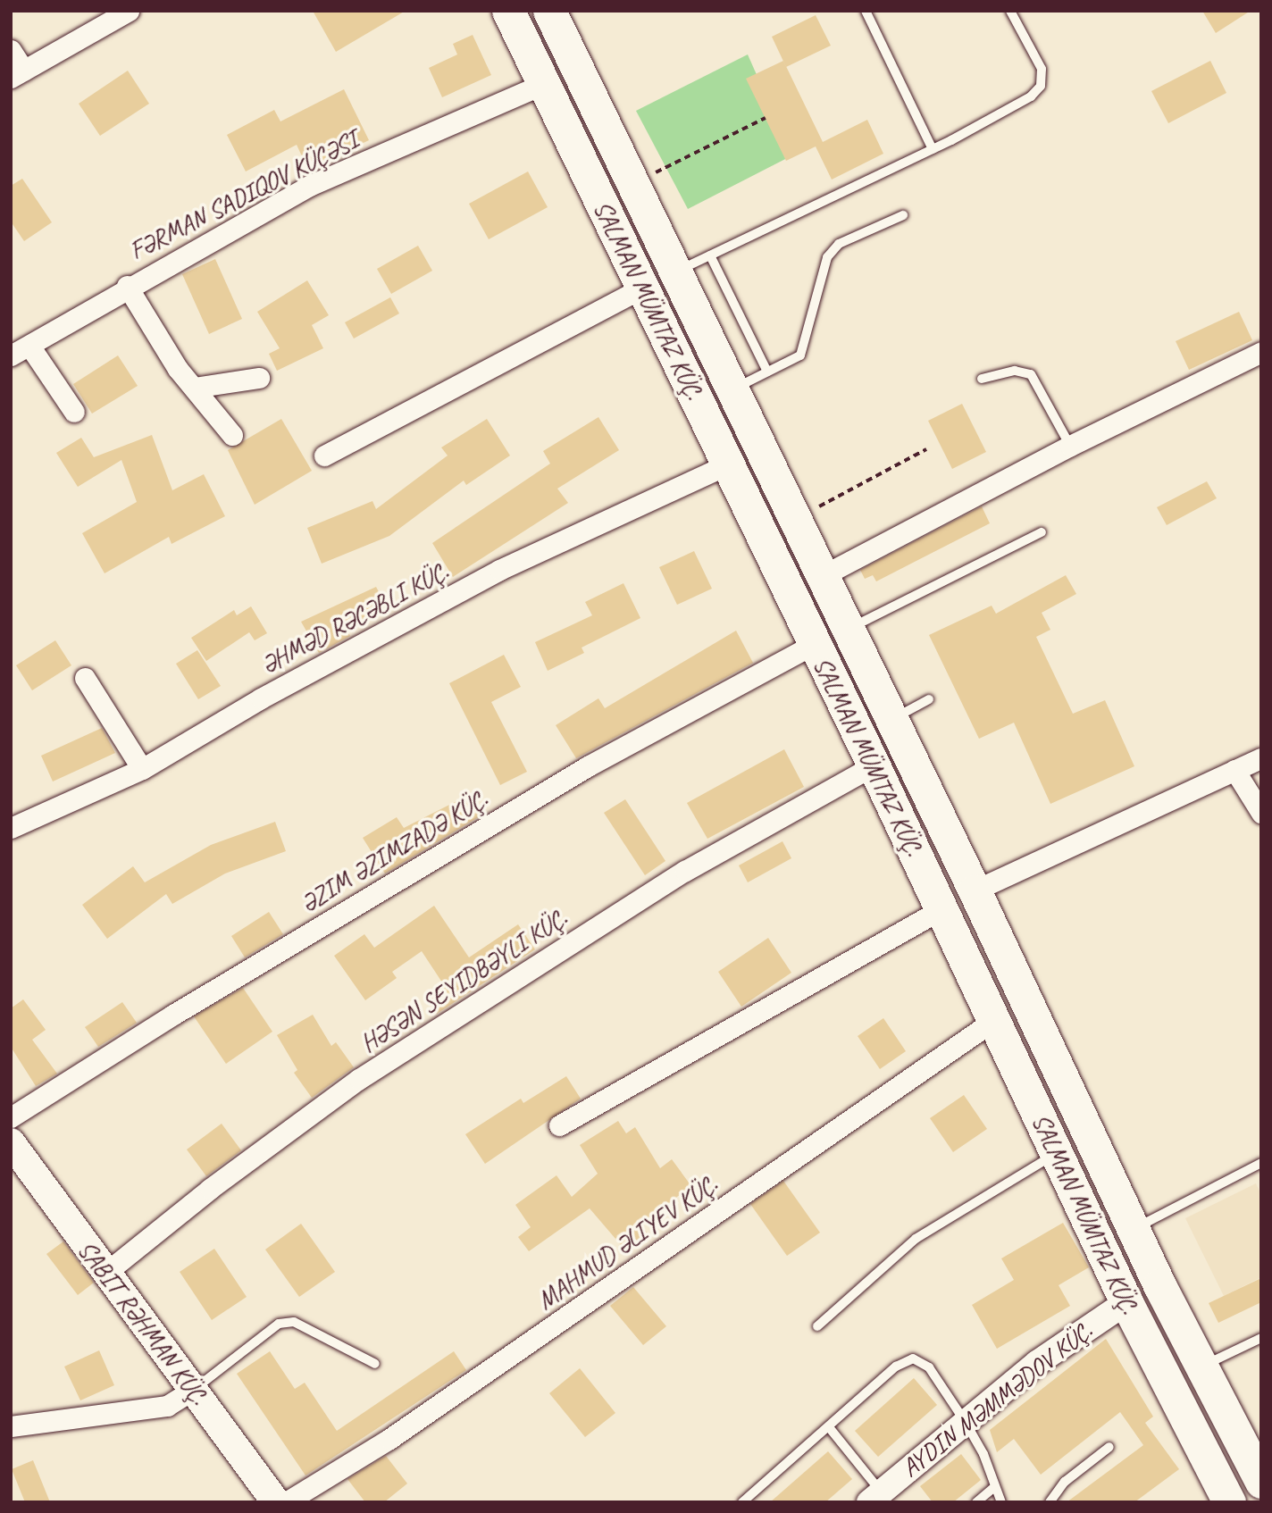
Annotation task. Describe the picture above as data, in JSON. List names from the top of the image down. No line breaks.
{"streets":{"highway":["SALMAN MÜMTAZ KÜÇ."],"main road":["SABIT RƏHMAN KÜÇ."],"street":["ƏHMƏD RƏCƏBLI KÜÇ.","ƏZIM ƏZIMZADƏ KÜÇ.","HƏSƏN SEYIDBƏYLI KÜÇ.","MAHMUD ƏLIYEV KÜÇ."]},"crossings":[["SALMAN MÜMTAZ KÜÇ.","ƏHMƏD RƏCƏBLI KÜÇ."],["SALMAN MÜMTAZ KÜÇ.","ƏZIM ƏZIMZADƏ KÜÇ."],["SALMAN MÜMTAZ KÜÇ.","HƏSƏN SEYIDBƏYLI KÜÇ."],["SALMAN MÜMTAZ KÜÇ.","MAHMUD ƏLIYEV KÜÇ."],["HƏSƏN SEYIDBƏYLI KÜÇ.","SABIT RƏHMAN KÜÇ."]]}
